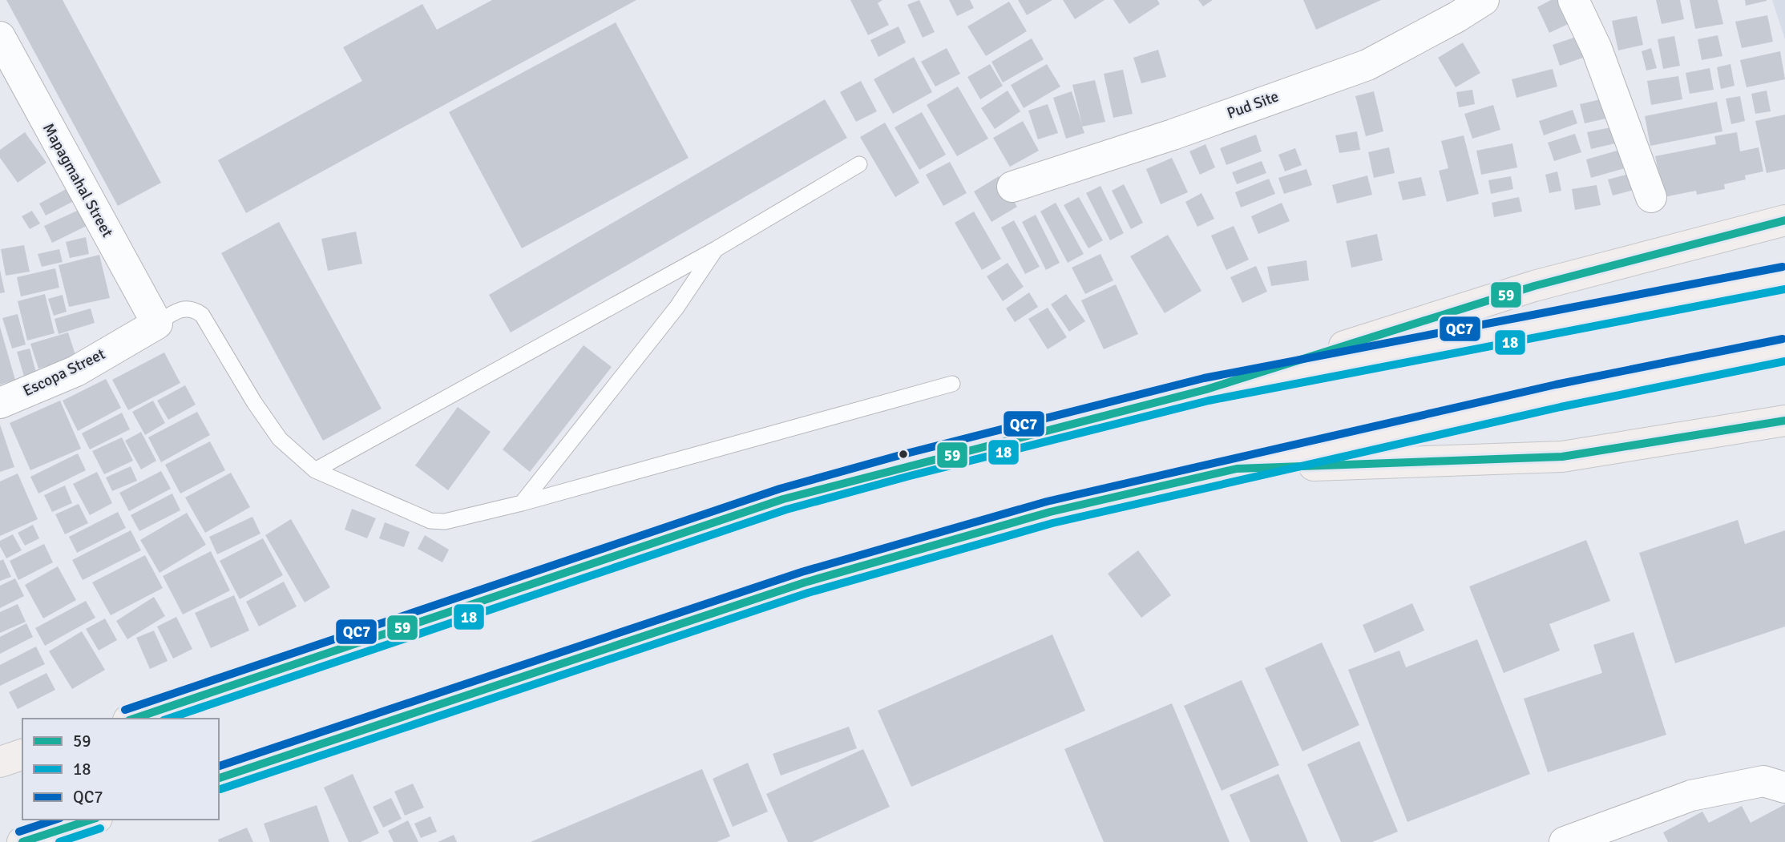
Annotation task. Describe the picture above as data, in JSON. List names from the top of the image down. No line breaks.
{"streets":{"street":["Pud Site","Mapagmahal Street","Escopa Street"]},"crossings":[["Mapagmahal Street","Escopa Street"]],"lines":["transit line 59","transit line QC7","transit line 18"],"legend":["59","18","QC7"]}
